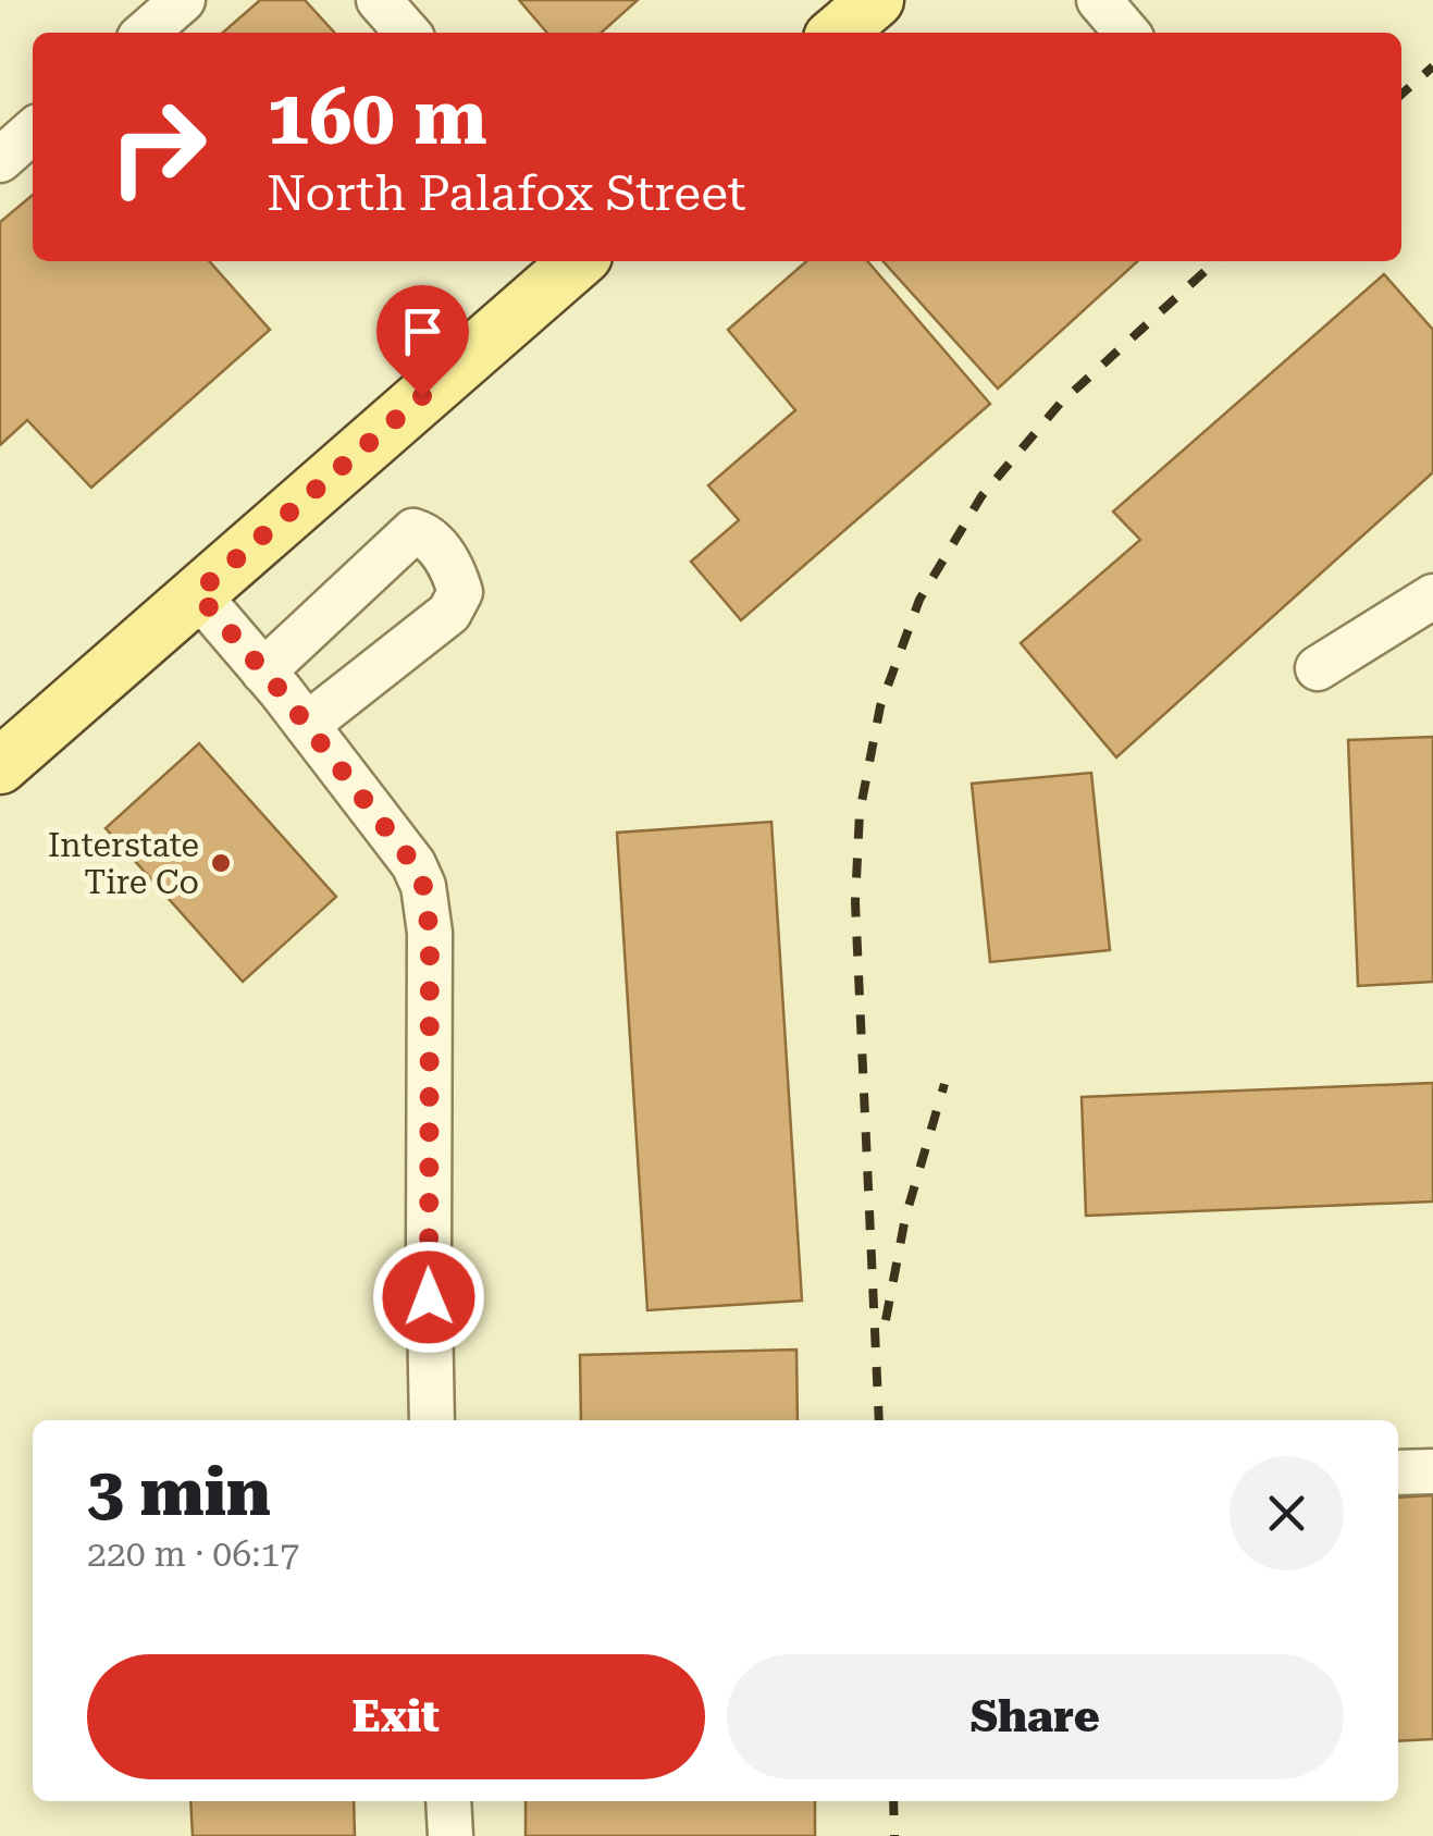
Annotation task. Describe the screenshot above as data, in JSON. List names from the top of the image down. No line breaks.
{"places":["Interstate Tire Co"],"page":{"turn":["160 m","North Palafox Street"],"heading":["3 min","220 m · 06:17"],"buttons":["Exit","Share"]}}
